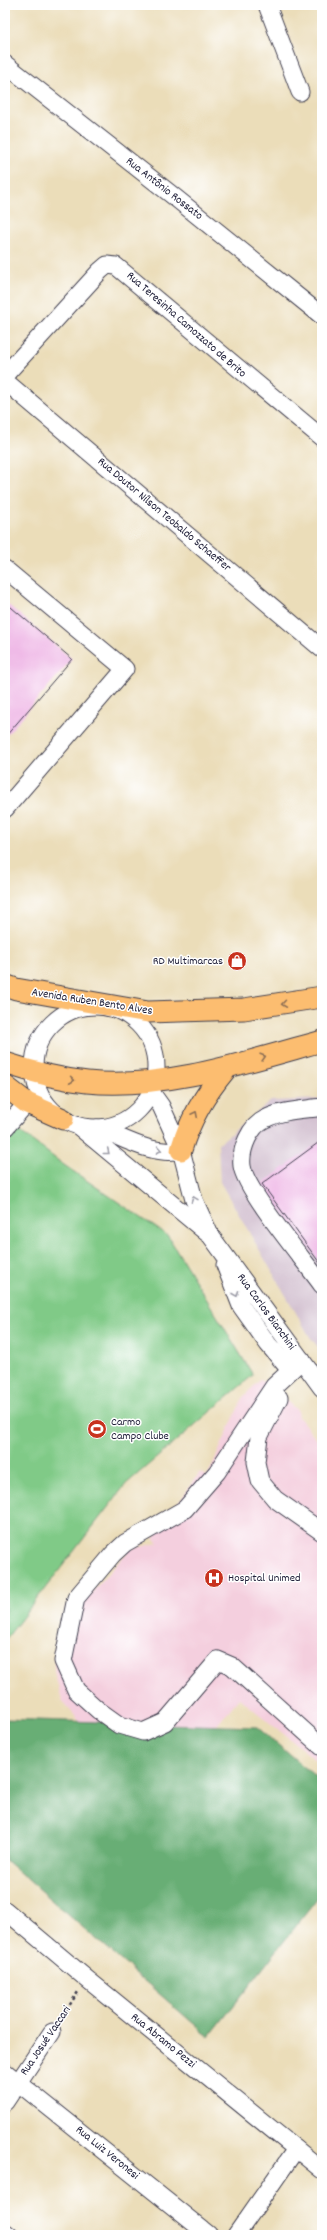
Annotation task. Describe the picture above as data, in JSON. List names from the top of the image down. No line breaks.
{"streets":{"main road":["Avenida Ruben Bento Alves"],"street":["Rua Antônio Rossato","Rua Teresinha Camozzato de Brito","Rua Doutor Nílson Teobaldo Schaeffer","Rua Carlos Bianchini","Rua Josué Vaccari","Rua Abramo Pezzi","Rua Luiz Veronesi"]},"crossings":[["Avenida Ruben Bento Alves","Rua Carlos Bianchini"],["Rua Josué Vaccari","Rua Abramo Pezzi"],["Rua Josué Vaccari","Rua Luiz Veronesi"]],"places":{"shop":["RD Multimarcas"],"sports":["Carmo Campo Clube"],"hospital":["Hospital Unimed"]}}
